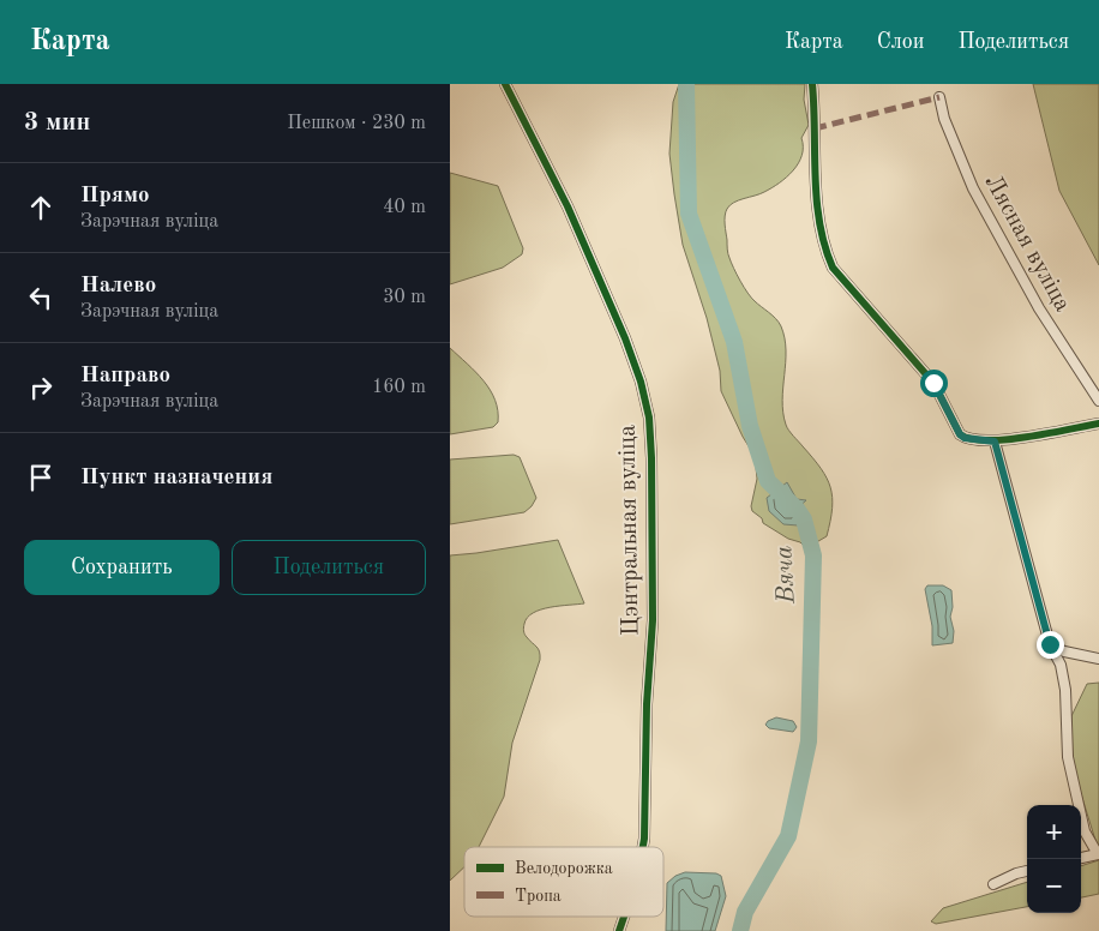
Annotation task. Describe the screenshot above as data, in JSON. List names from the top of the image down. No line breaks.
{"streets":{"street":["Лясная вуліца","Цэнтральная вуліца"]},"water":["Вяча"],"legend":["Велодорожка","Тропа"],"page":{"header":"Карта","nav":["Карта","Слои","Поделиться"],"heading":["3 мин","Пешком · 230 m"],"list":[["Прямо","Зарэчная вуліца","40 m"],["Налево","Зарэчная вуліца","30 m"],["Направо","Зарэчная вуліца","160 m"],"Пункт назначения"],"buttons":["Сохранить","Поделиться"],"map_buttons":["+","−"]}}
